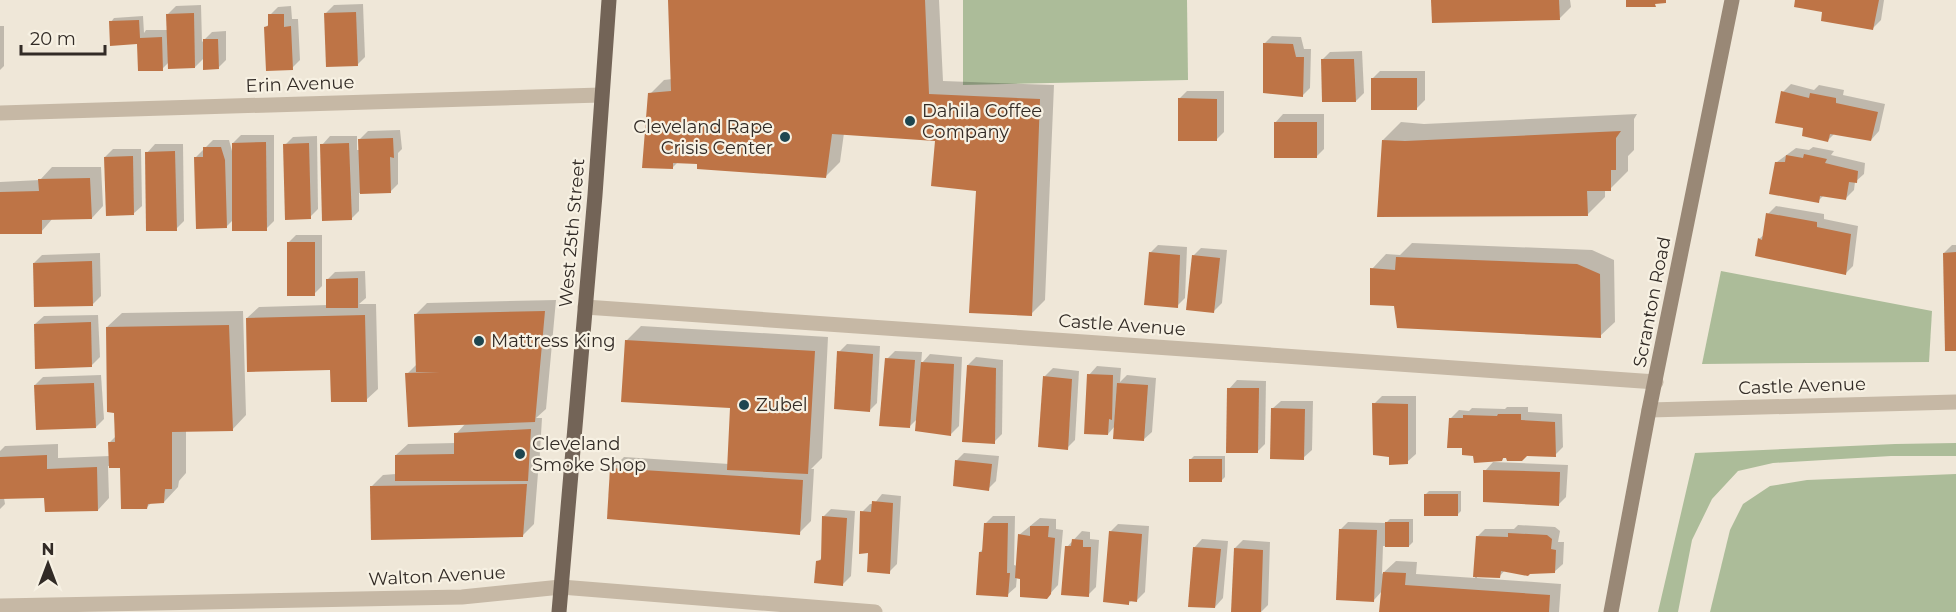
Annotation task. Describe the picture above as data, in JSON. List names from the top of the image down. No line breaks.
{"streets":{"main road":["West 25th Street"],"street":["Erin Avenue","Scranton Road","Castle Avenue","Walton Avenue"]},"crossings":[["Erin Avenue","West 25th Street"],["West 25th Street","Castle Avenue"],["West 25th Street","Walton Avenue"],["Scranton Road","Castle Avenue"]],"places":["Dahila Coffee Company","Cleveland Rape Crisis Center","Mattress King","Zubel","Cleveland Smoke Shop"],"scale_bar":"20 m","north":"top"}
